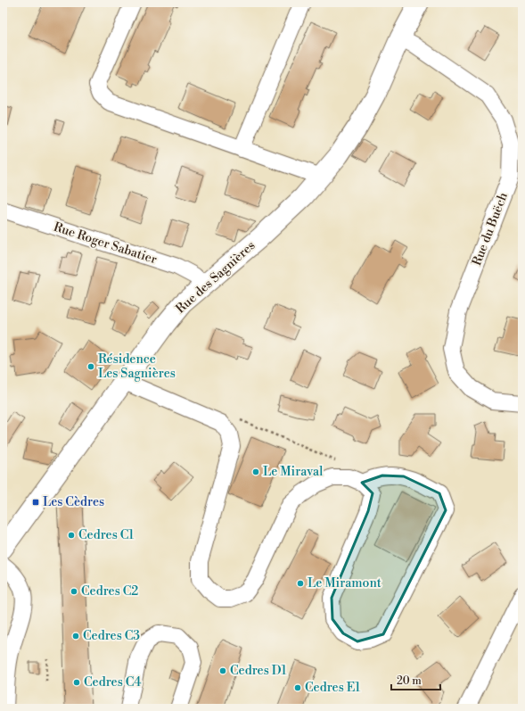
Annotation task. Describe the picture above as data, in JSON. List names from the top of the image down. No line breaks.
{"streets":{"main road":["Rue des Sagnières"],"street":["Rue du Buëch","Rue Roger Sabatier"]},"crossings":[["Rue du Buëch","Rue des Sagnières"],["Rue Roger Sabatier","Rue des Sagnières"]],"places":{"other":["Résidence Les Sagnières","Le Miraval","Cedres C1","Le Miramont","Cedres C2","Cedres C3","Cedres D1","Cedres C4","Cedres E1"],"transit":["Les Cèdres"]},"scale_bar":"20 m"}
